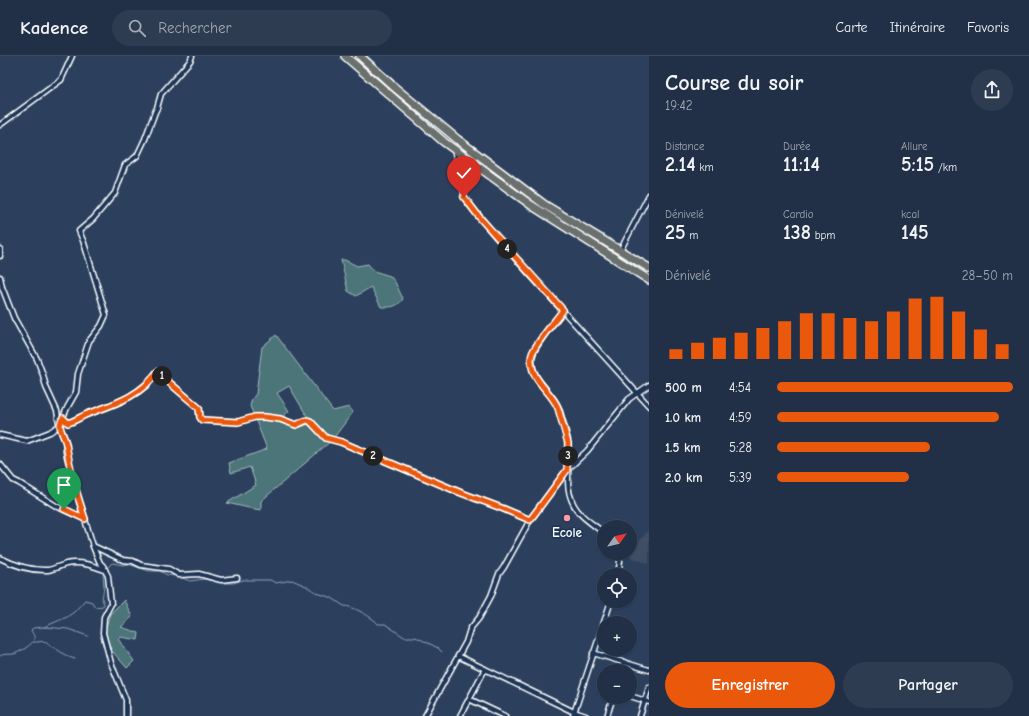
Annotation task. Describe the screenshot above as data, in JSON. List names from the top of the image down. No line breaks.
{"places":["Ecole"],"north":"top right","page":{"header":"Kadence","search":"Rechercher","nav":["Carte","Itinéraire","Favoris"],"heading":["Course du soir","19:42"],"stats":[["Distance","2.14 km"],["Durée","11:14"],["Allure","5:15 /km"],["Dénivelé","25 m"],["Cardio","138 bpm"],["kcal","145"]],"pins":["4","1","2","3"],"chart":["Dénivelé","28–50 m"],"list":[{"name":"500 m","note":"4:54"},{"name":"1.0 km","note":"4:59"},{"name":"1.5 km","note":"5:28"},{"name":"2.0 km","note":"5:39"}],"map_buttons":["+","−"],"buttons":["Enregistrer","Partager"]}}
